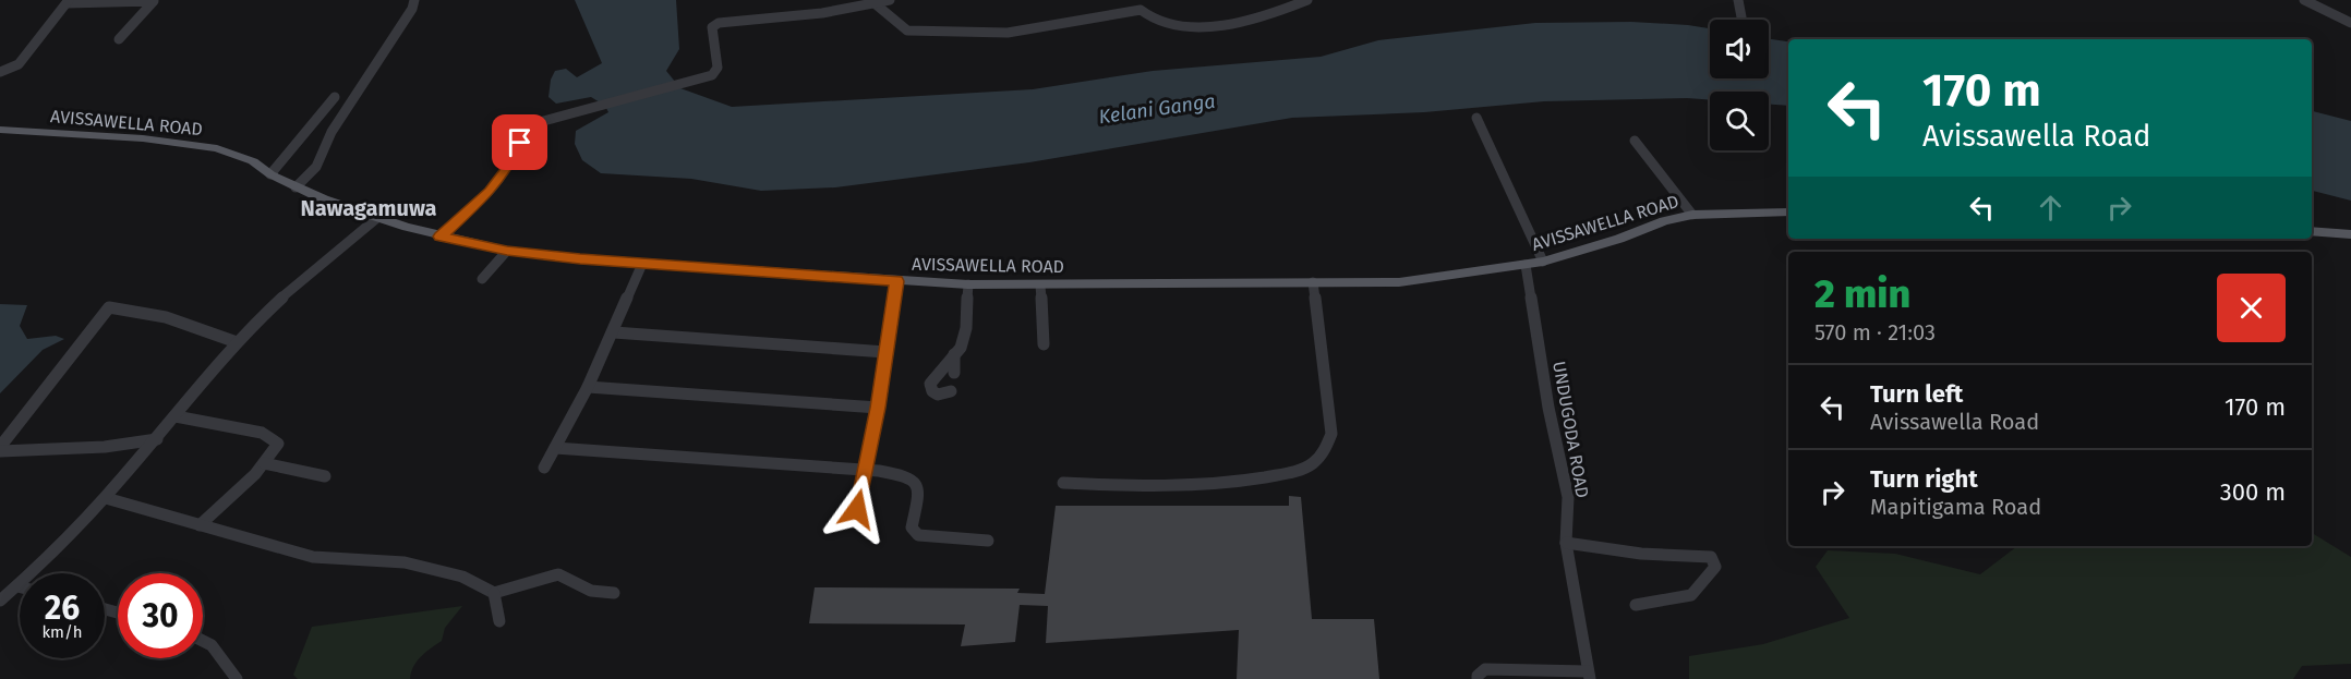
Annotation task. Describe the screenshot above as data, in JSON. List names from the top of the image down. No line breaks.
{"streets":{"main road":["AVISSAWELLA ROAD"],"street":["UNDUGODA ROAD"]},"crossings":[["AVISSAWELLA ROAD","UNDUGODA ROAD"]],"districts":["Nawagamuwa"],"water":["Kelani Ganga"],"page":{"turn":["170 m","Avissawella Road"],"heading":["2 min","570 m · 21:03"],"list":[{"name":"Turn left","note":"Avissawella Road","value":"170 m"},{"name":"Turn right","note":"Mapitigama Road","value":"300 m"}],"speed":"26 km/h","limit":"30"}}
